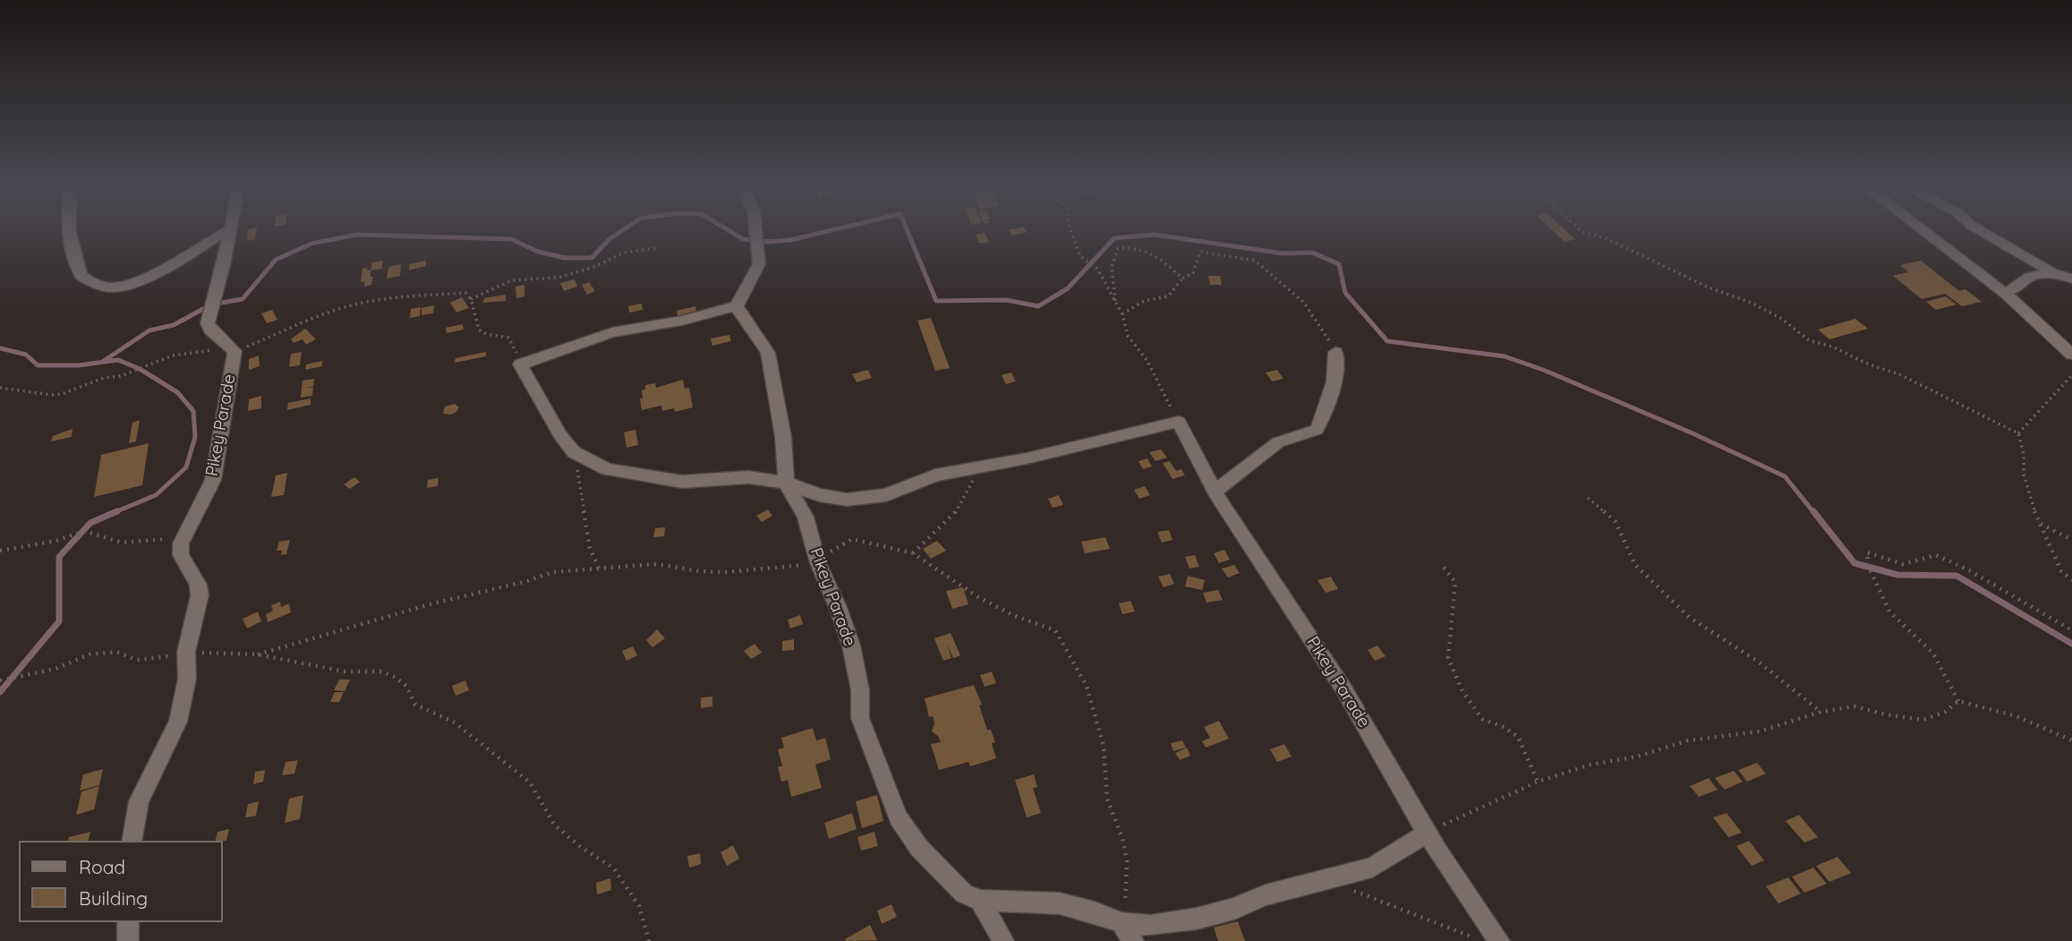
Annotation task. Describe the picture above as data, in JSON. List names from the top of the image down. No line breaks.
{"streets":{"street":["Pikey Parade"]},"legend":["Road","Building"]}
